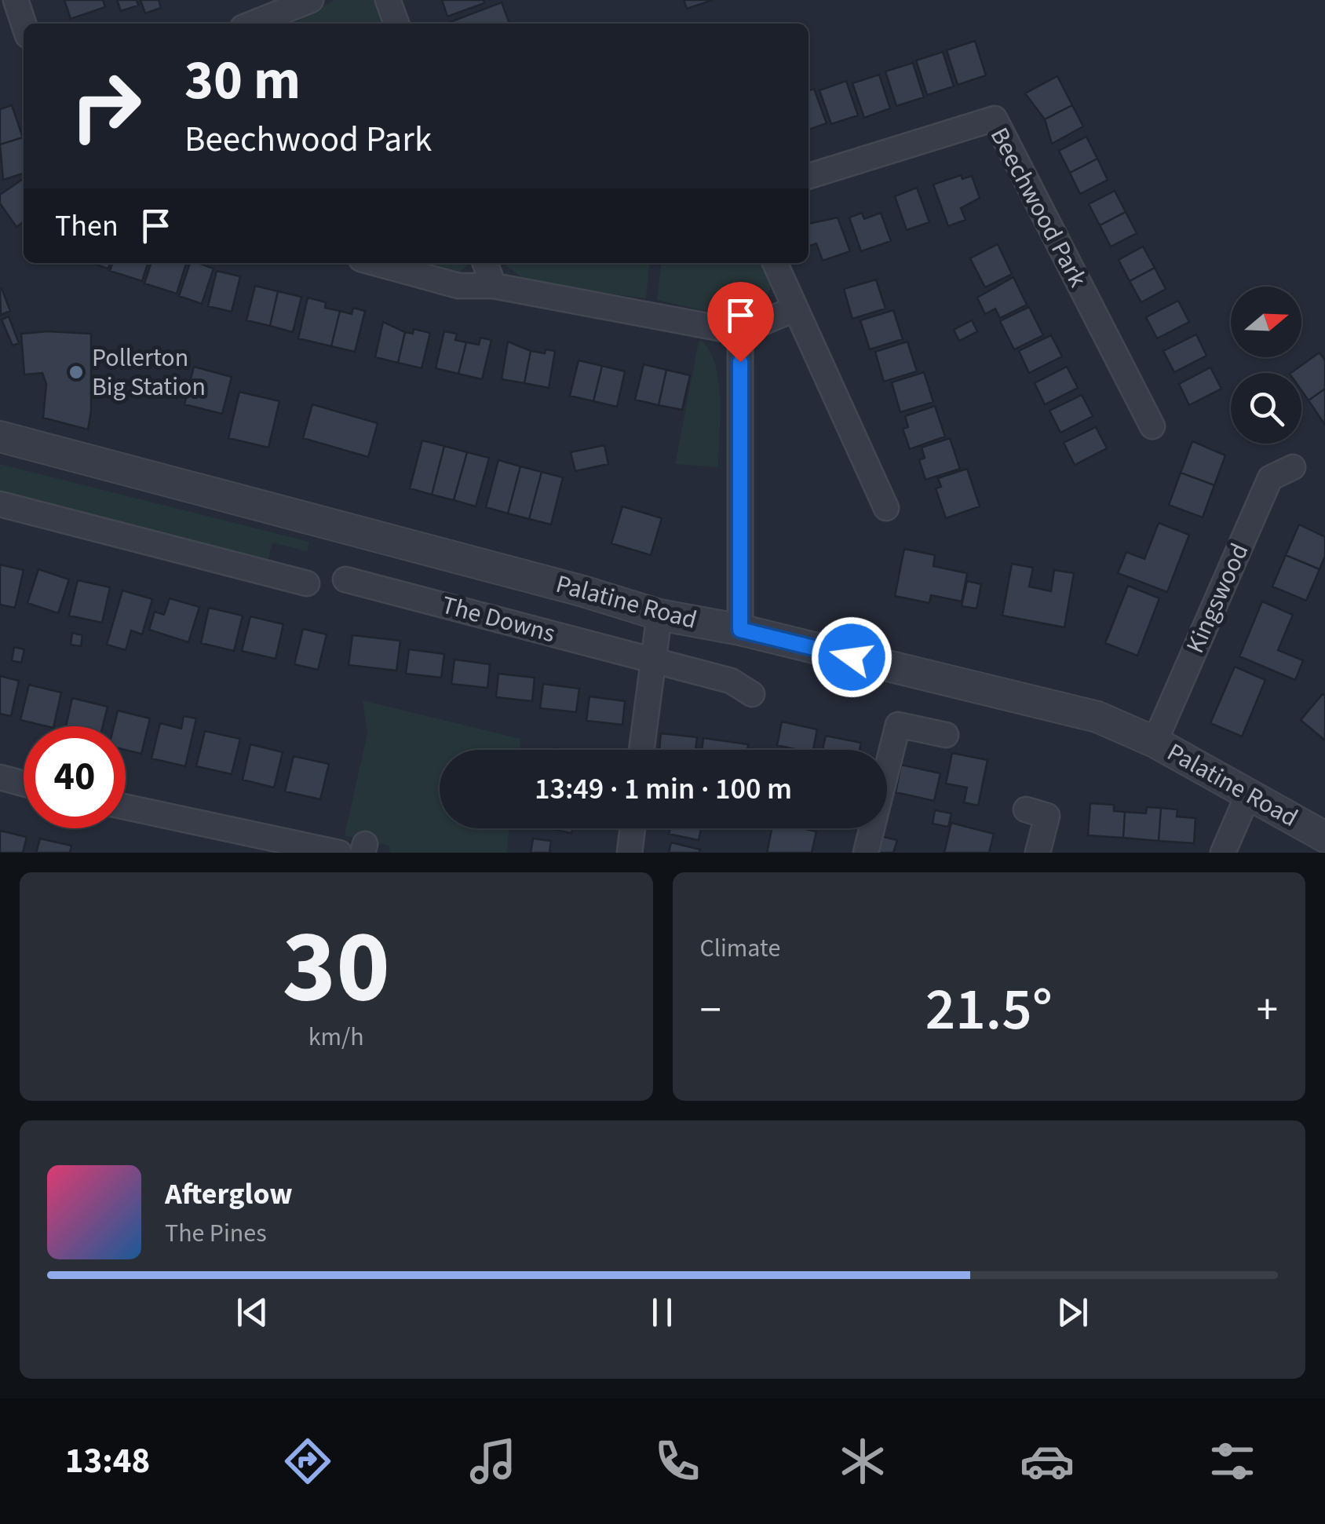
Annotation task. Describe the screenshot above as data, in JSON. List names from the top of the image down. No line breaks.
{"streets":{"street":["Beechwood Park","Kingswood","Palatine Road","The Downs"]},"crossings":[["Kingswood","Palatine Road"]],"places":["Pollerton Big Station"],"north":"right","page":{"turn":["30 m","Beechwood Park"],"then":"Then","limit":"40","trip":"13:49 · 1 min · 100 m","tile":[["30","km/h"],"Climate"],"heat":["−","21.5°","+"],"song":["Afterglow","The Pines"],"tabs":"13:48"}}
